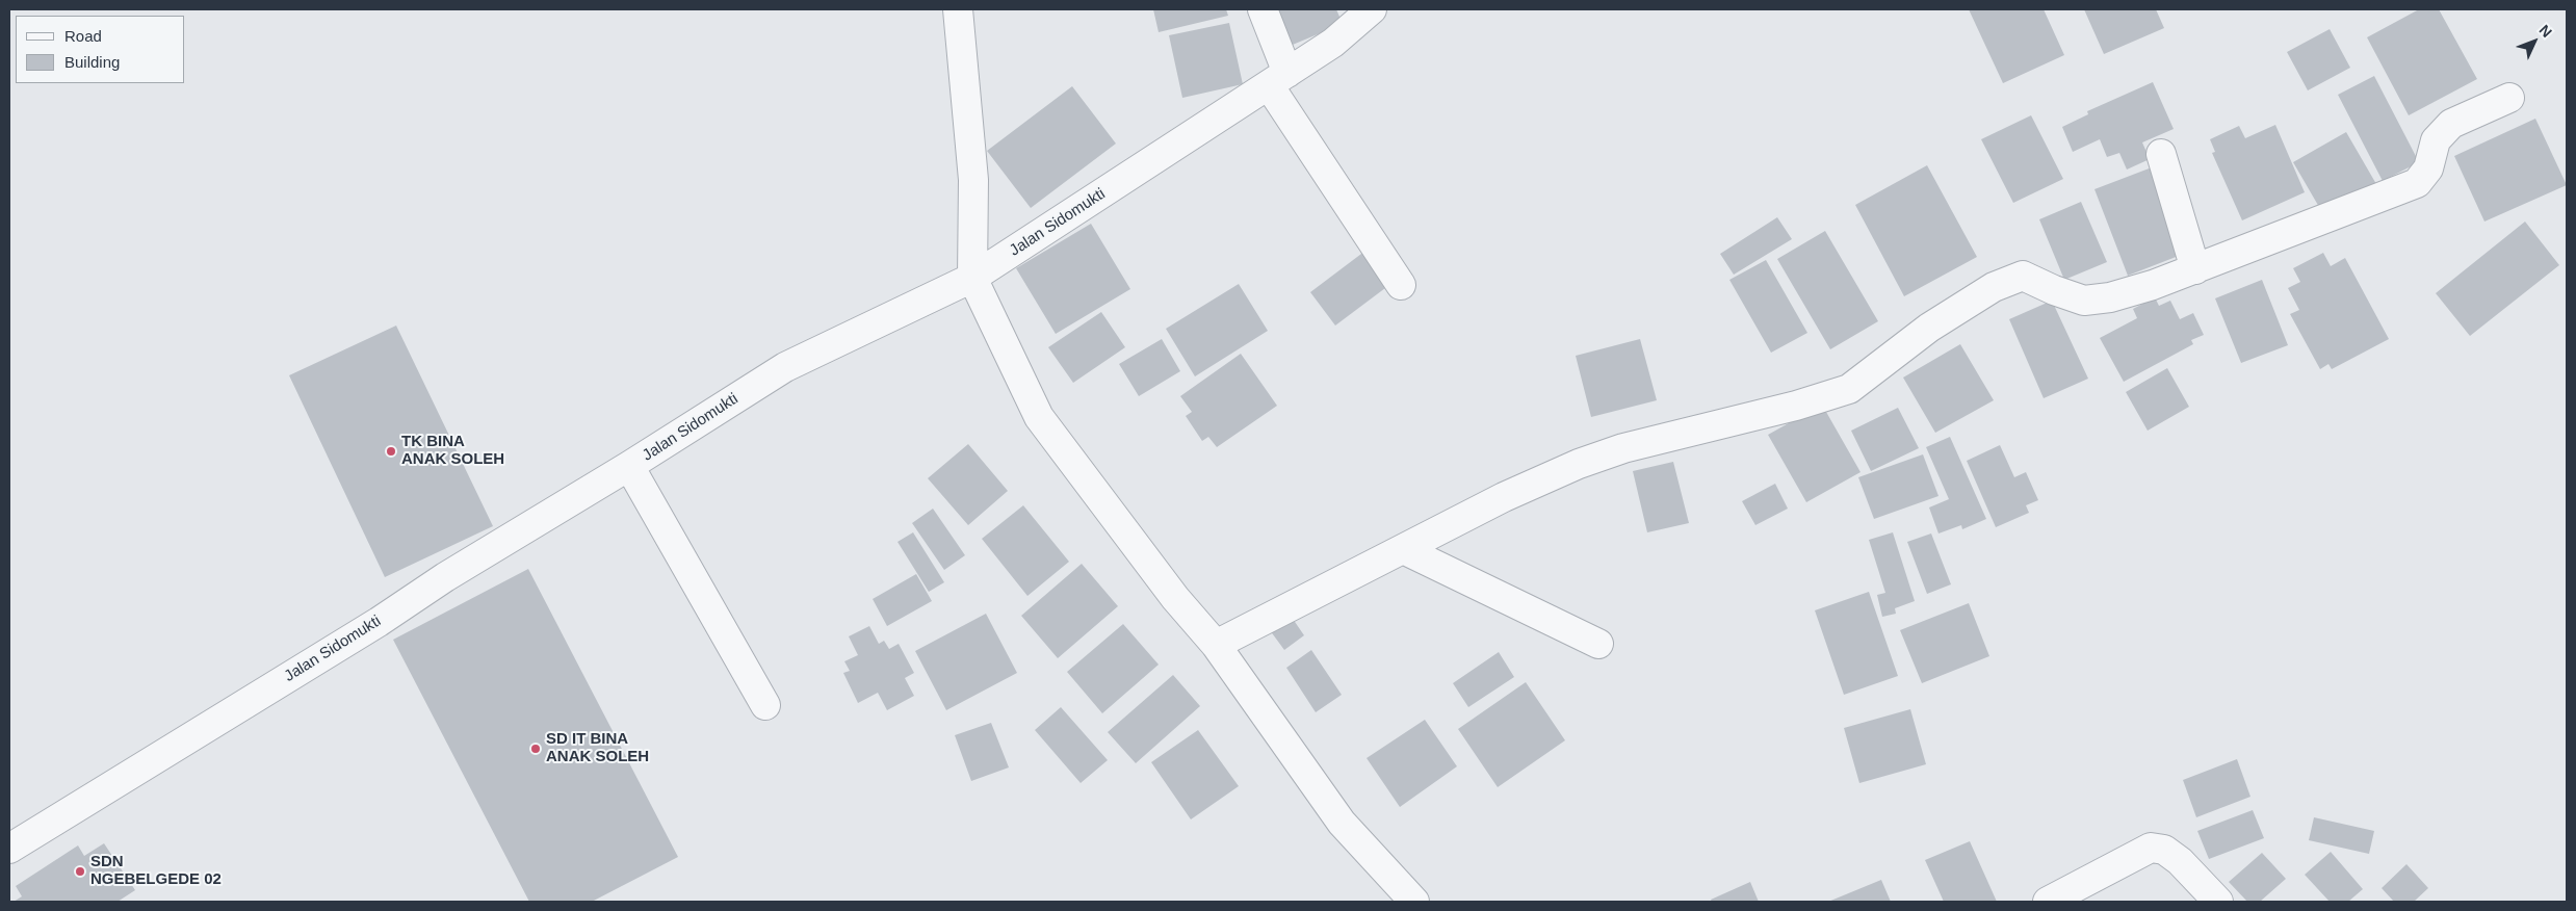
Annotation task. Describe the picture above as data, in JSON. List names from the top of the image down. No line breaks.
{"streets":{"street":["Jalan Sidomukti"]},"places":["TK BINA ANAK SOLEH","SD IT BINA ANAK SOLEH","SDN NGEBELGEDE 02"],"legend":["Road","Building"],"north":"top right"}
